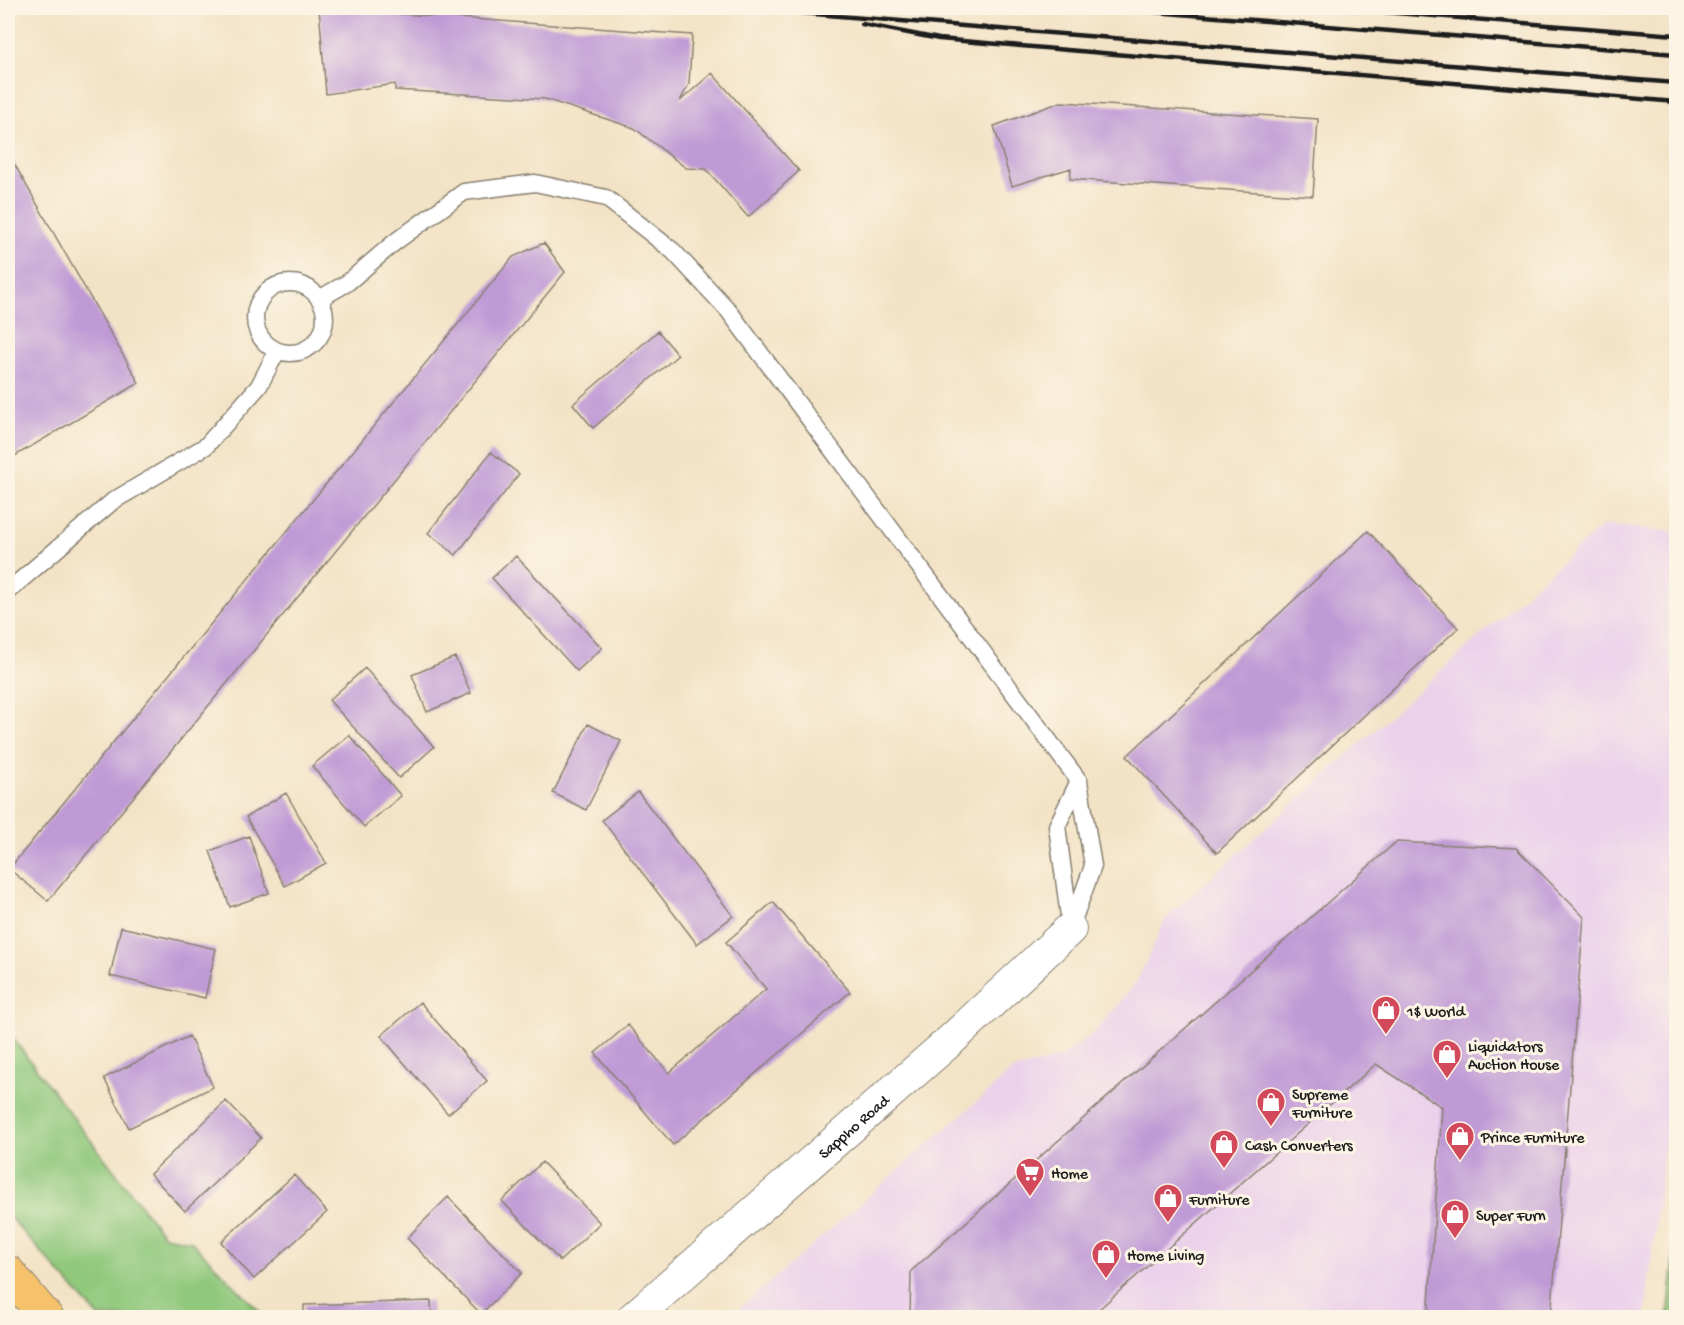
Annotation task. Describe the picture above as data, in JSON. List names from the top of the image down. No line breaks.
{"streets":{"street":["Sappho Road"]},"places":{"shop":["1$ World","Liquidators Auction House","Supreme Furniture","Prince Furniture","Cash Converters","Furniture","Super Furn","Home Living"],"supermarket":["Home"]}}
